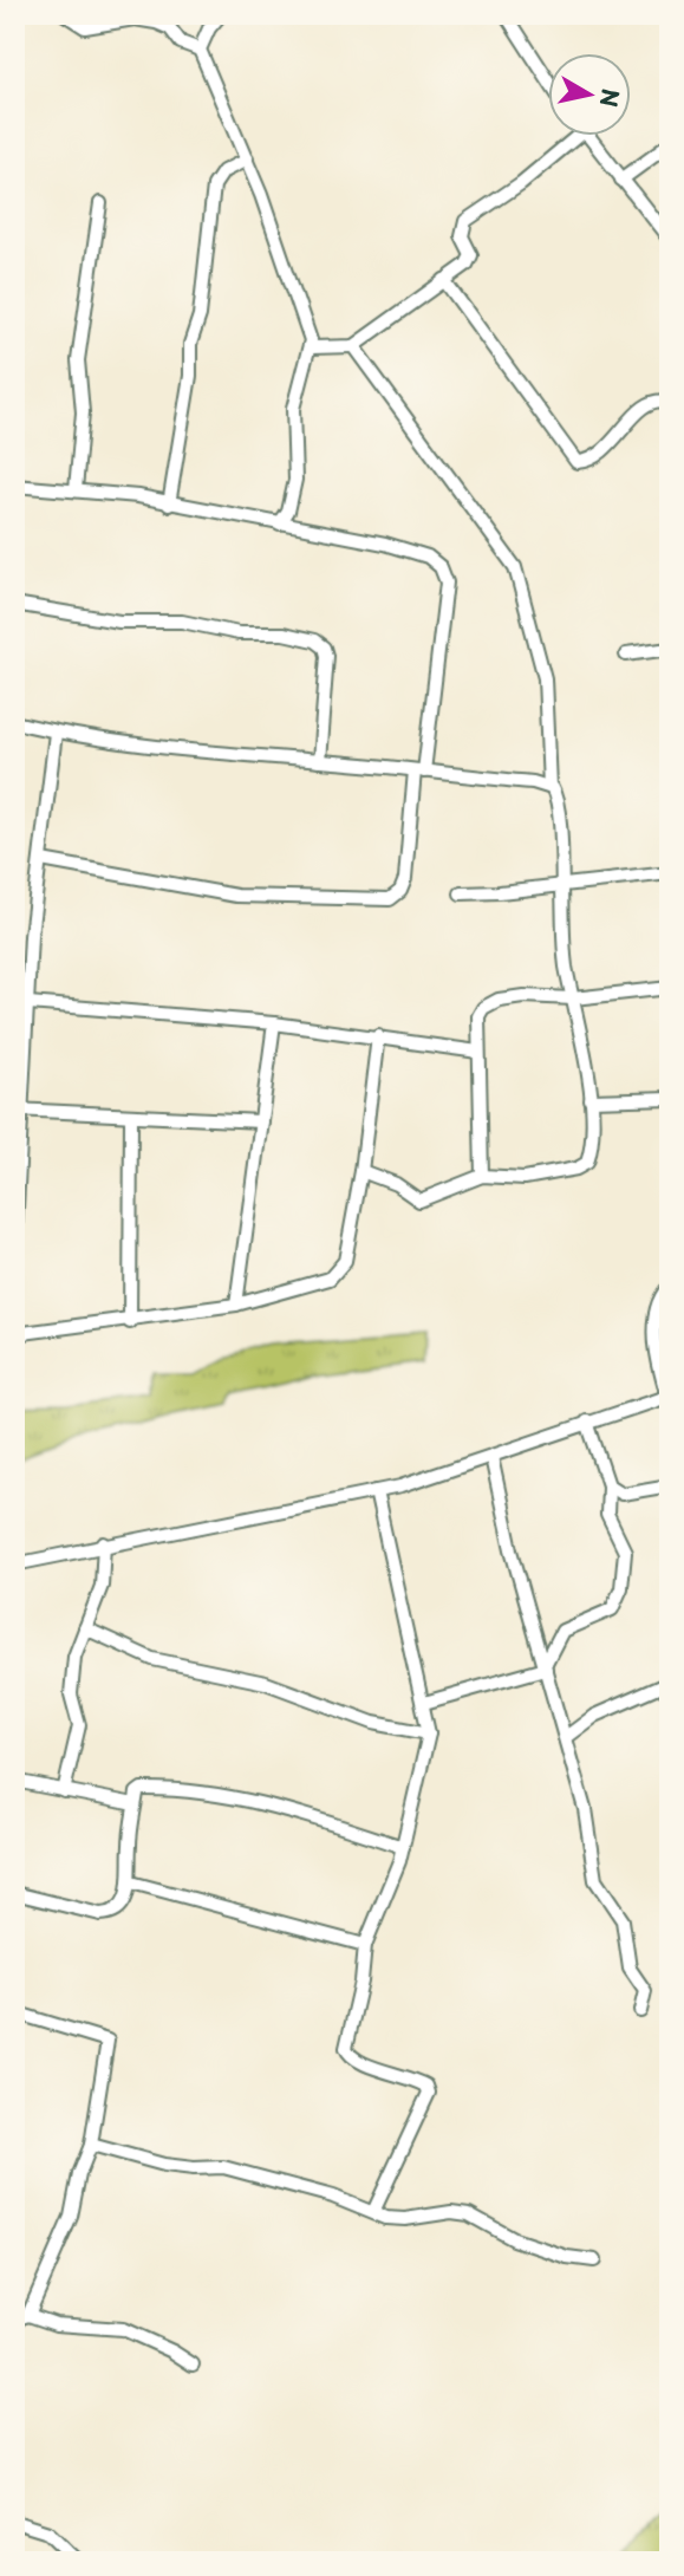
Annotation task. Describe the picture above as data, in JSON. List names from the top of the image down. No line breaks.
{"north":"right"}
